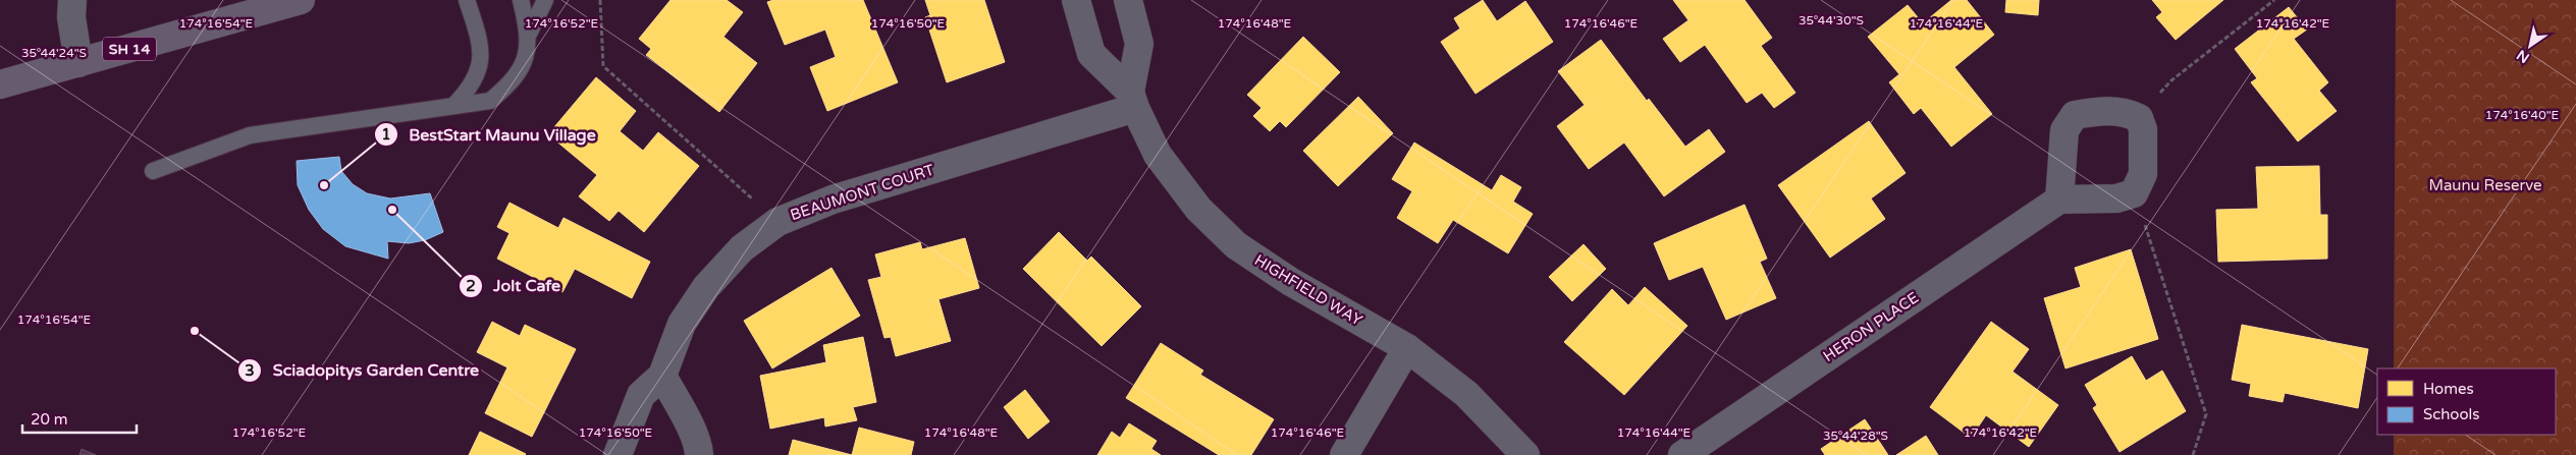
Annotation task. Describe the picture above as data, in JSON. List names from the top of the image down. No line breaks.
{"streets":{"main road":["SH 14"],"street":["BEAUMONT COURT","HIGHFIELD WAY","HERON PLACE"]},"crossings":[["BEAUMONT COURT","HIGHFIELD WAY"]],"parks":["Maunu Reserve"],"places":["BestStart Maunu Village","Jolt Cafe","Sciadopitys Garden Centre"],"legend":["Homes","Schools"],"scale_bar":"20 m","north":"bottom left","coordinates":["35°44'30\"S","174°16'54\"E","174°16'52\"E","174°16'50\"E","174°16'48\"E","174°16'46\"E","174°16'44\"E","174°16'42\"E","35°44'24\"S","174°16'40\"E","35°44'28\"S"]}
